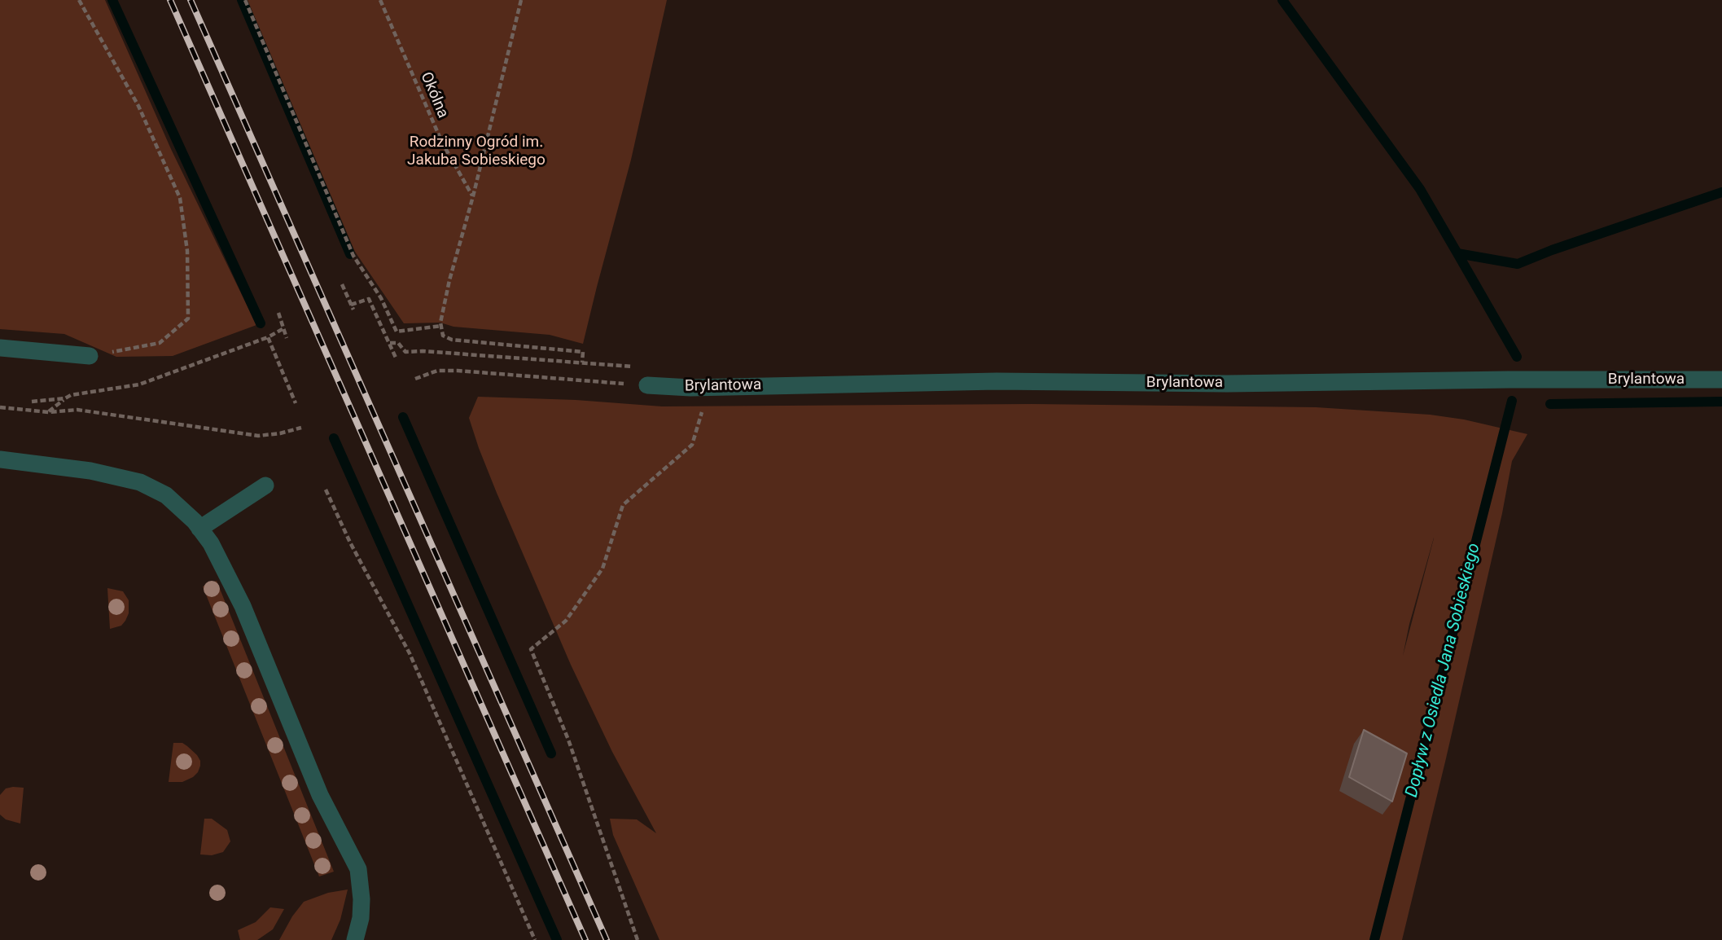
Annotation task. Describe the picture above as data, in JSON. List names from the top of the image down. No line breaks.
{"streets":{"street":["Brylantowa"],"path":["Okólna"]},"water":["Dopływ z Osiedla Jana Sobieskiego"],"parks":["Rodzinny Ogród im. Jakuba Sobieskiego"]}
